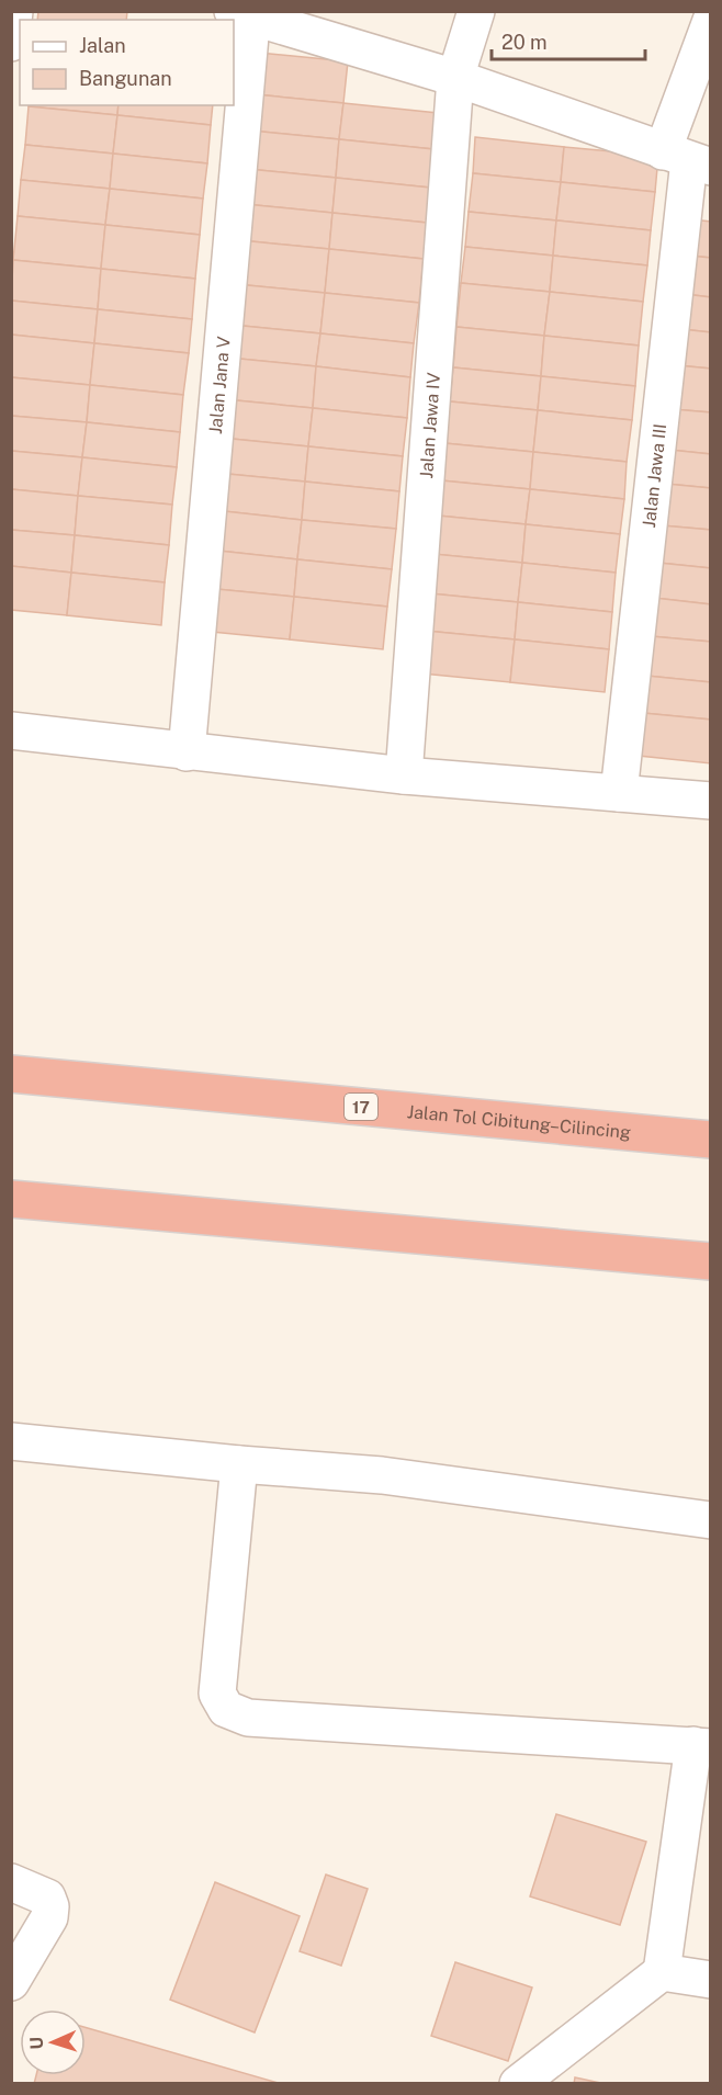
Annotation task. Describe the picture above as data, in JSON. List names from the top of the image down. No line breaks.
{"streets":{"highway":["17","Jalan Tol Cibitung–Cilincing"],"street":["Jalan Jana V","Jalan Jawa IV","Jalan Jawa III"]},"legend":["Jalan","Bangunan"],"scale_bar":"20 m","north":"left"}
